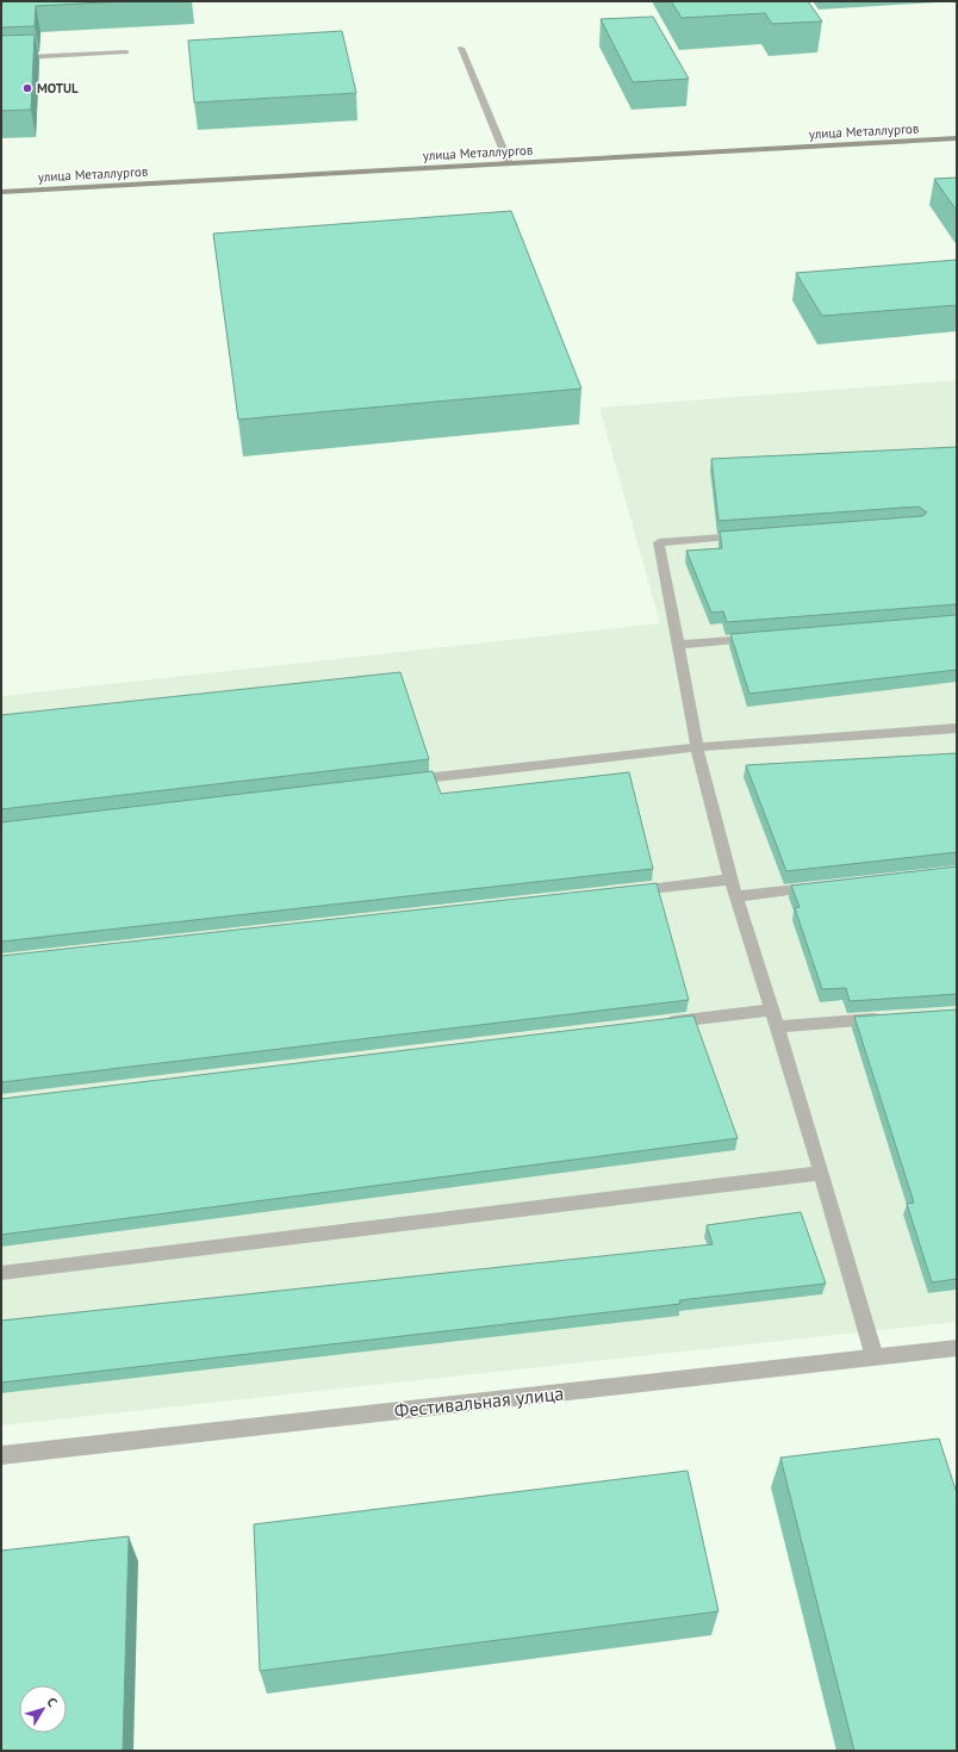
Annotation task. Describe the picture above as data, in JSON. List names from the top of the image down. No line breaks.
{"streets":{"main road":["улица Металлургов"],"street":["Фестивальная улица"]},"places":["MOTUL"],"north":"top right"}
